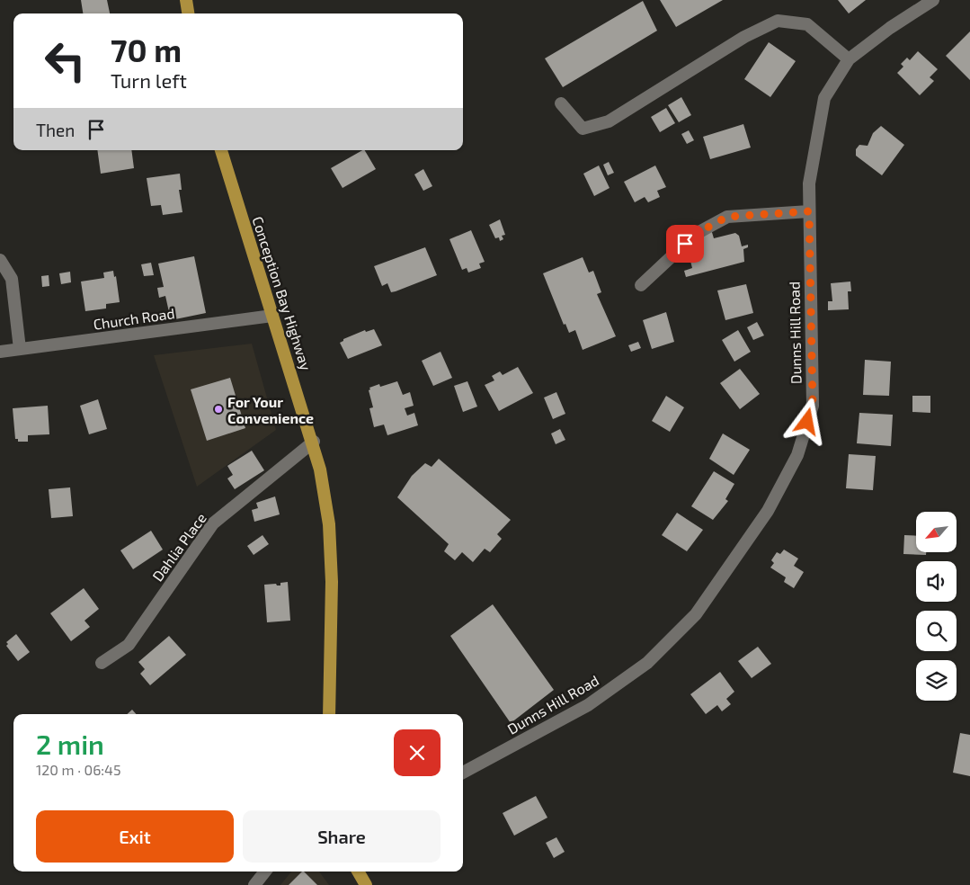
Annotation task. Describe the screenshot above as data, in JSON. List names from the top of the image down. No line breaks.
{"streets":{"main road":["Conception Bay Highway"],"street":["Church Road","Dunns Hill Road","Dahlia Place"]},"crossings":[["Conception Bay Highway","Church Road"],["Conception Bay Highway","Dahlia Place"]],"places":["For Your Convenience"],"north":"bottom left","page":{"turn":["70 m","Turn left"],"then":"Then","heading":["2 min","120 m · 06:45"],"buttons":["Exit","Share"]}}
